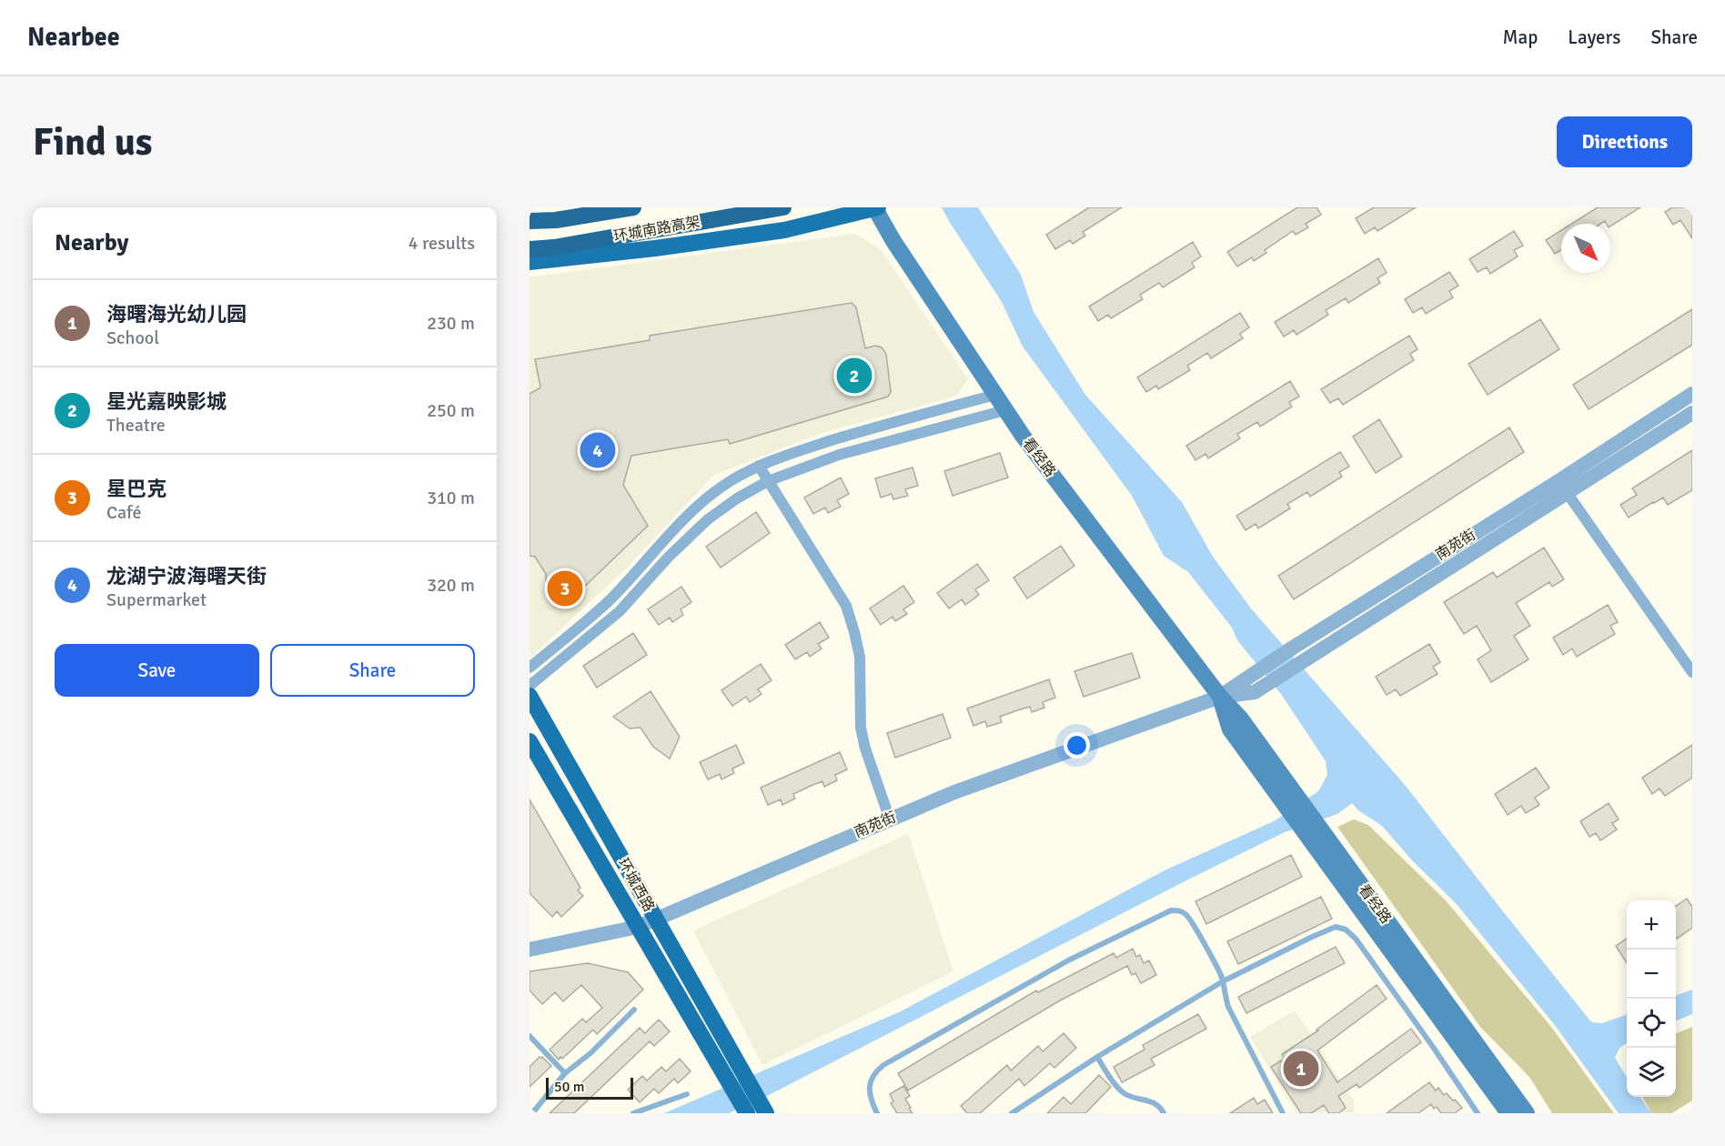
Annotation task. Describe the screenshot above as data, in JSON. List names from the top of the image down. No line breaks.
{"streets":{"highway":["环城南路高架"],"main road":["看经路","环城西路"],"street":["南苑街"]},"crossings":[["看经路","南苑街"],["南苑街","环城西路"]],"scale_bar":"50 m","north":"bottom right","page":{"header":"Nearbee","nav":["Map","Layers","Share"],"buttons":["Directions",["Save","Share"]],"title":"Find us","heading":["Nearby","4 results"],"list":[{"mark":"1","name":"海曙海光幼儿园","note":"School","value":"230 m"},{"mark":"2","name":"星光嘉映影城","note":"Theatre","value":"250 m"},{"mark":"3","name":"星巴克","note":"Café","value":"310 m"},{"mark":"4","name":"龙湖宁波海曙天街","note":"Supermarket","value":"320 m"}],"pins":["2","4","3","1"],"map_buttons":["+","−"],"scale":"50 m"}}
